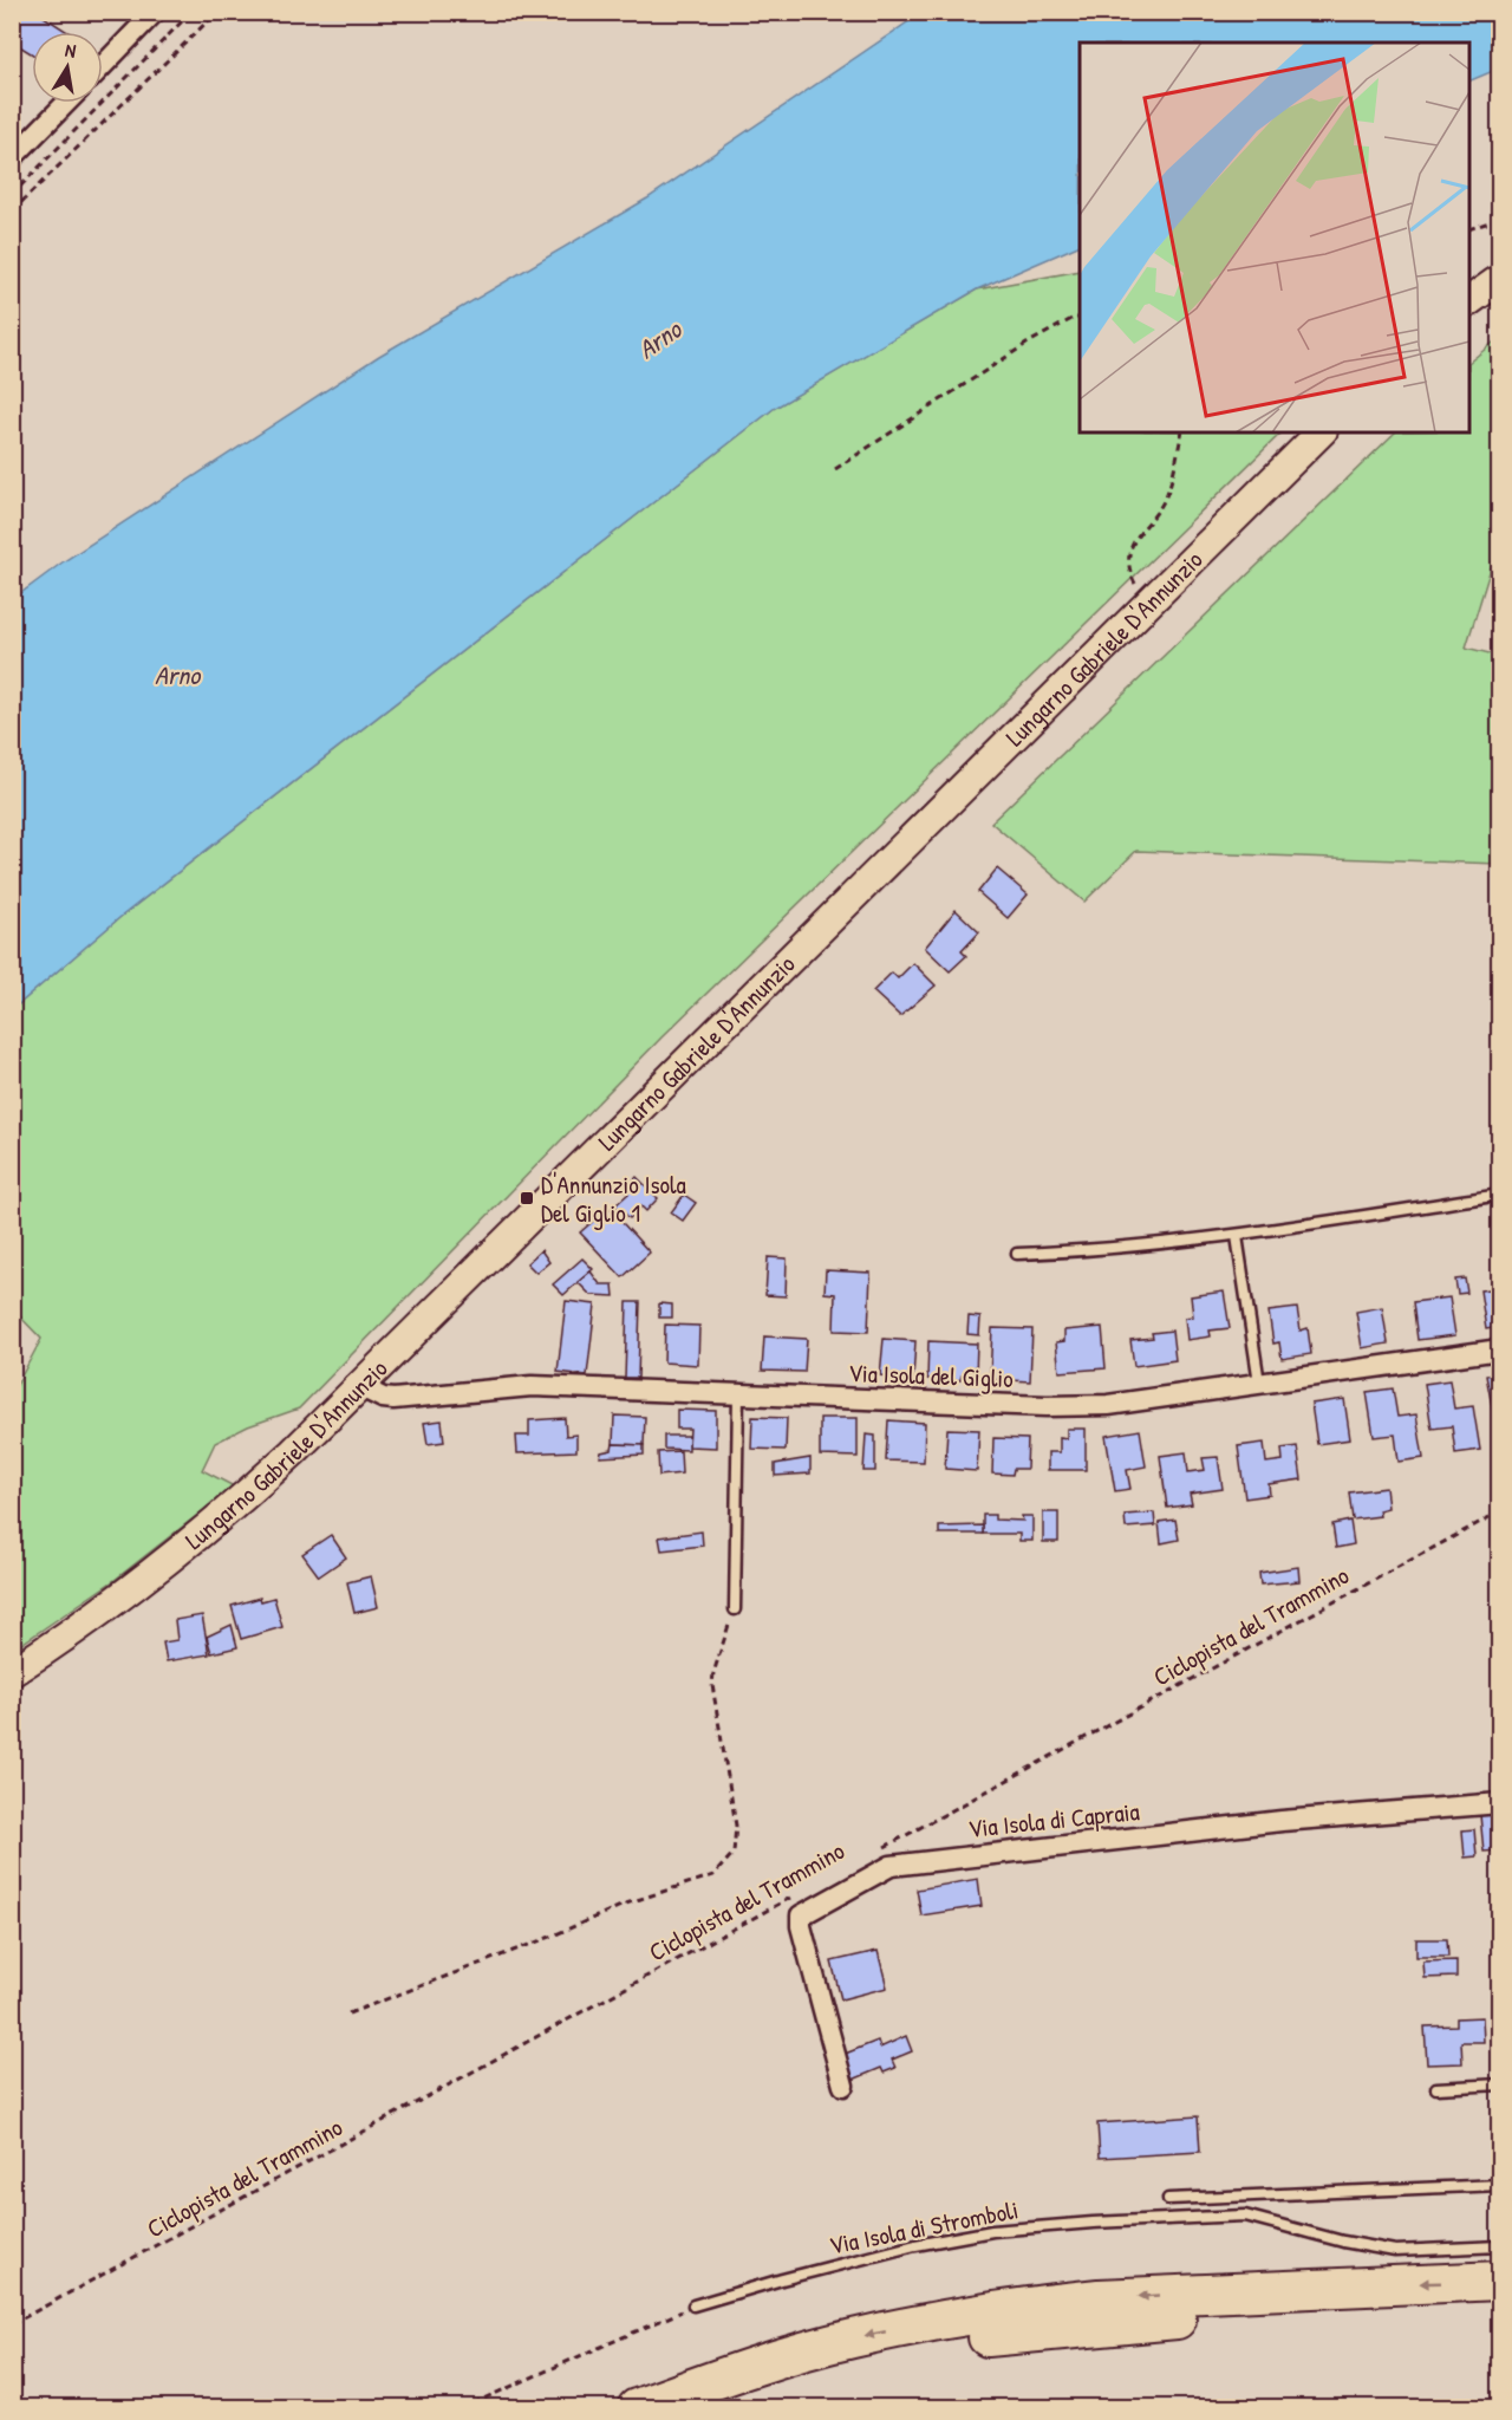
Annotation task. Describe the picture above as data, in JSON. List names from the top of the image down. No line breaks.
{"streets":{"main road":["Lungarno Gabriele D'Annunzio"],"street":["Via Isola del Giglio","Via Isola di Capraia"],"lane":["Via Isola di Stromboli"],"path":["Ciclopista del Trammino"]},"crossings":[["Lungarno Gabriele D'Annunzio","Via Isola del Giglio"]],"water":["Arno"],"places":{"transit":["D'Annunzio Isola Del Giglio 1"]},"north":"top"}
